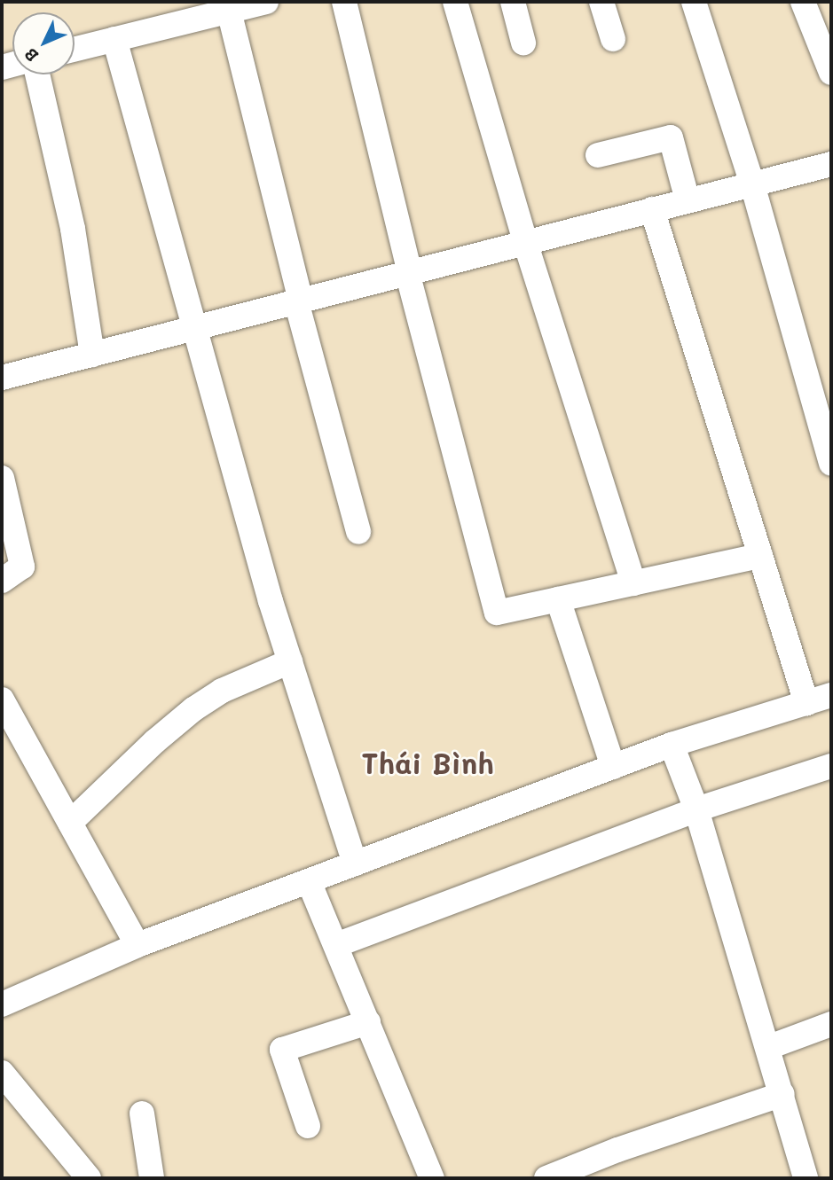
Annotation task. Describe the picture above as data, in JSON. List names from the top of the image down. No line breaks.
{"districts":["Thái Bình"],"north":"bottom left"}
